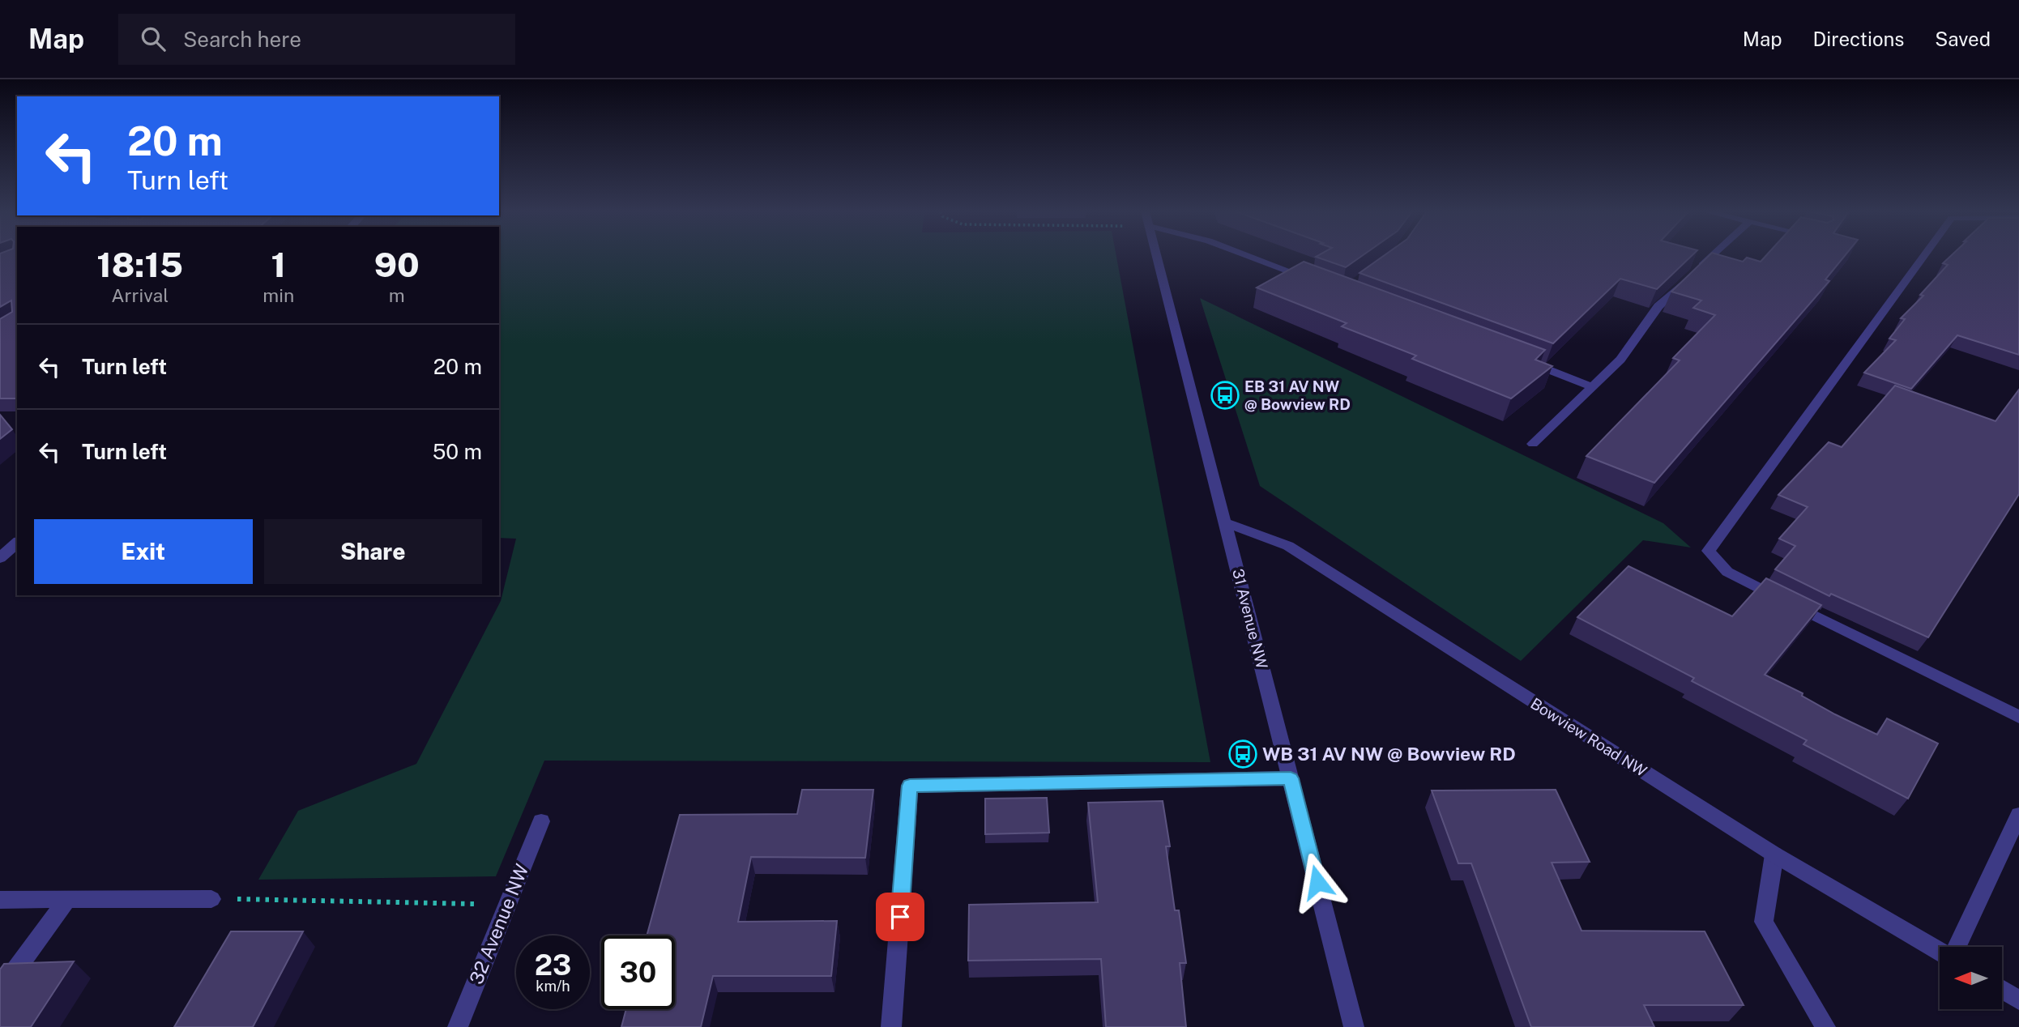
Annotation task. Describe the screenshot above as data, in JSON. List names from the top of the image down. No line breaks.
{"streets":{"street":["31 Avenue NW","Bowview Road NW","32 Avenue NW"]},"crossings":[["31 Avenue NW","Bowview Road NW"]],"places":{"bus stop":["EB 31 AV NW @ Bowview RD","WB 31 AV NW @ Bowview RD"]},"north":"left","page":{"header":"Map","search":"Search here","nav":["Map","Directions","Saved"],"turn":["20 m","Turn left"],"eta":["18:15","Arrival","1","min","90","m"],"list":[{"name":"Turn left","value":"20 m"},{"name":"Turn left","value":"50 m"}],"buttons":["Exit","Share"],"speed":"23 km/h","limit":"30"}}
